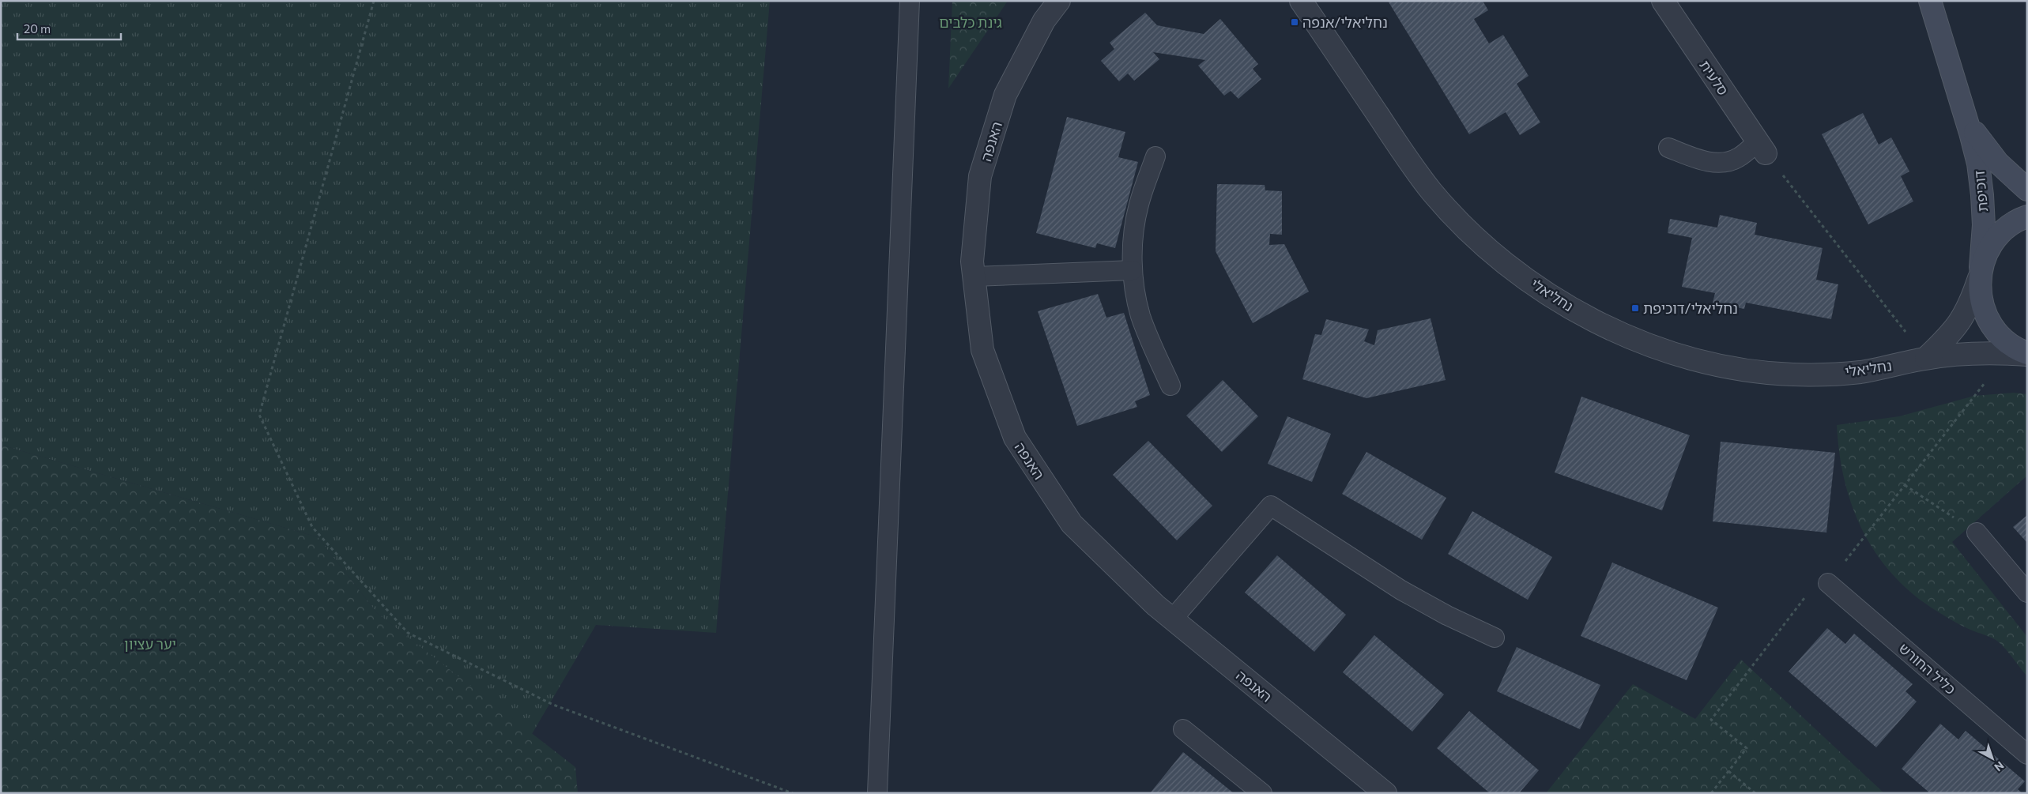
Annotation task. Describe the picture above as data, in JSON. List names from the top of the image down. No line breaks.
{"streets":{"street":["סלעית","האנפה","דוכיפת","נחליאלי"],"lane":["כליל החורש"]},"crossings":[["דוכיפת","נחליאלי"]],"parks":["גינת כלבים","יער עציון"],"places":{"transit":["נחליאלי/אנפה","נחליאלי/דוכיפת"]},"scale_bar":"20 m","north":"bottom right"}
